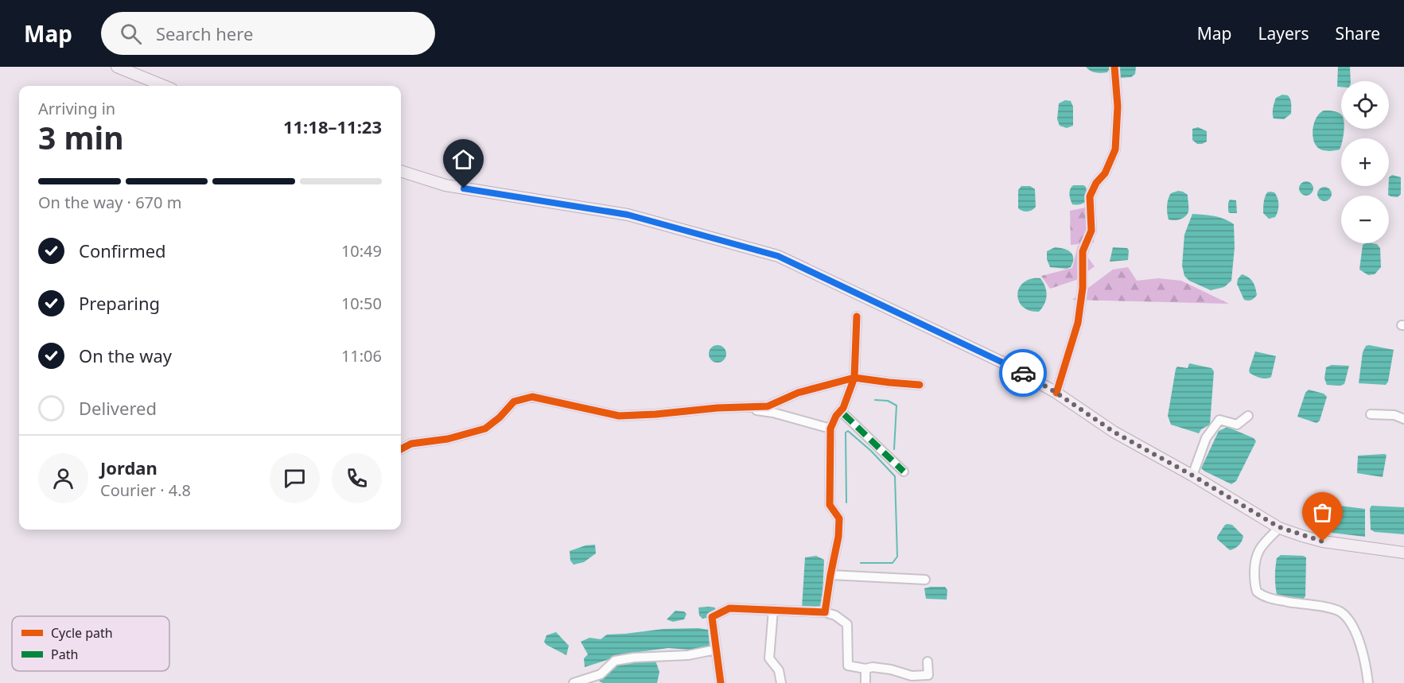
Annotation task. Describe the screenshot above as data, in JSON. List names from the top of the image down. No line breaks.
{"legend":["Cycle path","Path"],"page":{"header":"Map","search":"Search here","nav":["Map","Layers","Share"],"map_buttons":["+","−"],"heading":["3 min","Arriving in","11:18–11:23"],"panel":["Jordan","Courier · 4.8"],"bar":"On the way · 670 m","list":[["Confirmed","10:49"],["Preparing","10:50"],["On the way","11:06"],"Delivered"]}}
